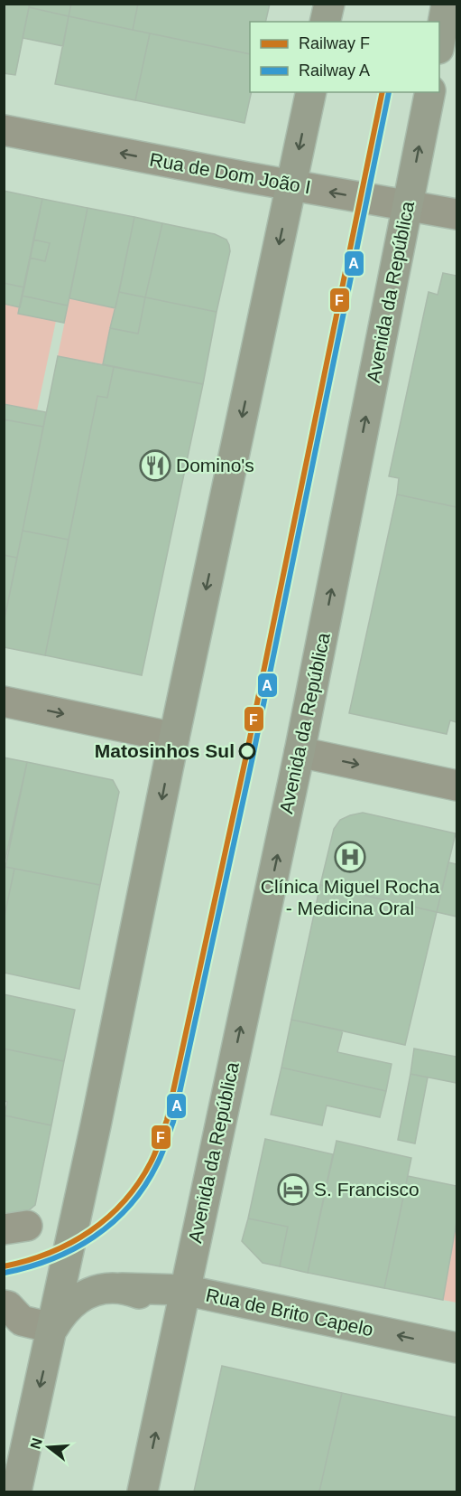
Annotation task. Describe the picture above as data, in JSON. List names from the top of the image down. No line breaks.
{"streets":{"main road":["Avenida da República","Rua de Brito Capelo"],"street":["Rua de Dom João I"]},"crossings":[["Rua de Dom João I","Avenida da República"],["Avenida da República","Rua de Brito Capelo"]],"one_way":["Rua de Dom João I","Rua de Brito Capelo"],"places":{"restaurant":["Domino's"],"other":["Matosinhos Sul"],"hospital":["Clínica Miguel Rocha - Medicina Oral"],"hotel":["S. Francisco"]},"lines":["rail line F","rail line A"],"legend":["Railway F","Railway A"],"north":"left"}
